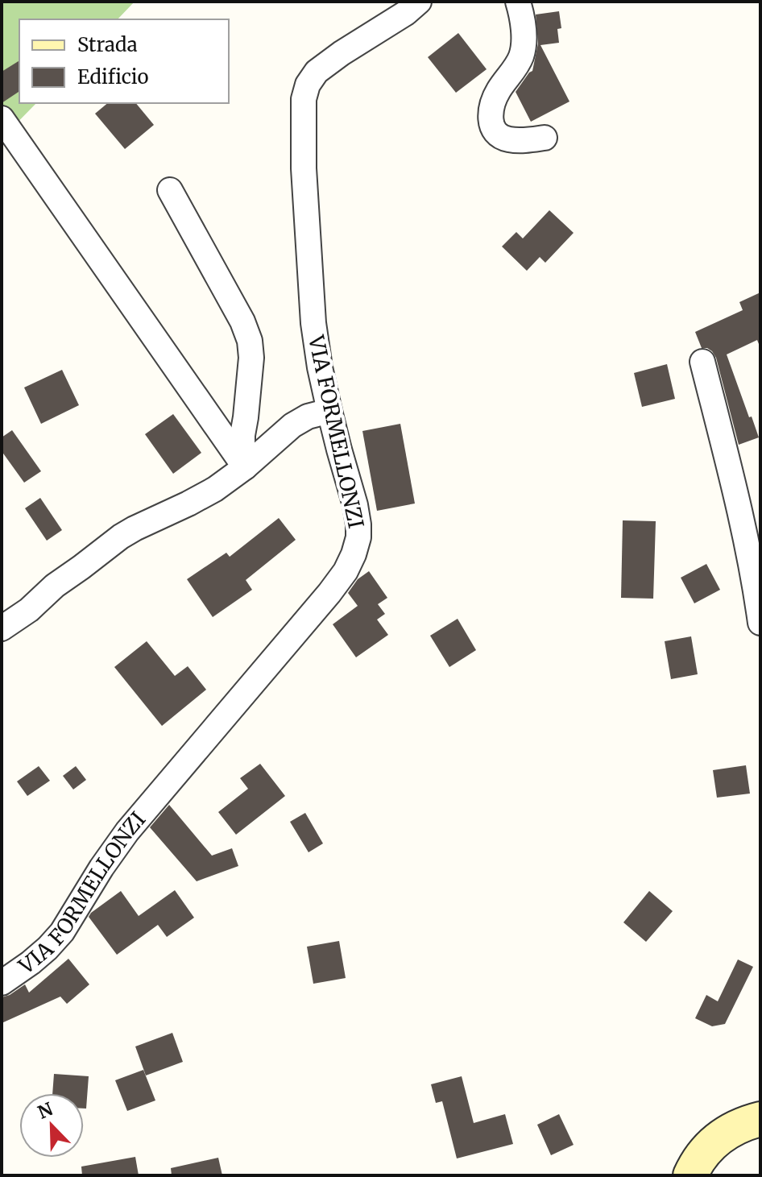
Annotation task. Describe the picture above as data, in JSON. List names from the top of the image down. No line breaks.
{"streets":{"street":["VIA FORMELLONZI"]},"legend":["Strada","Edificio"],"north":"top left"}
